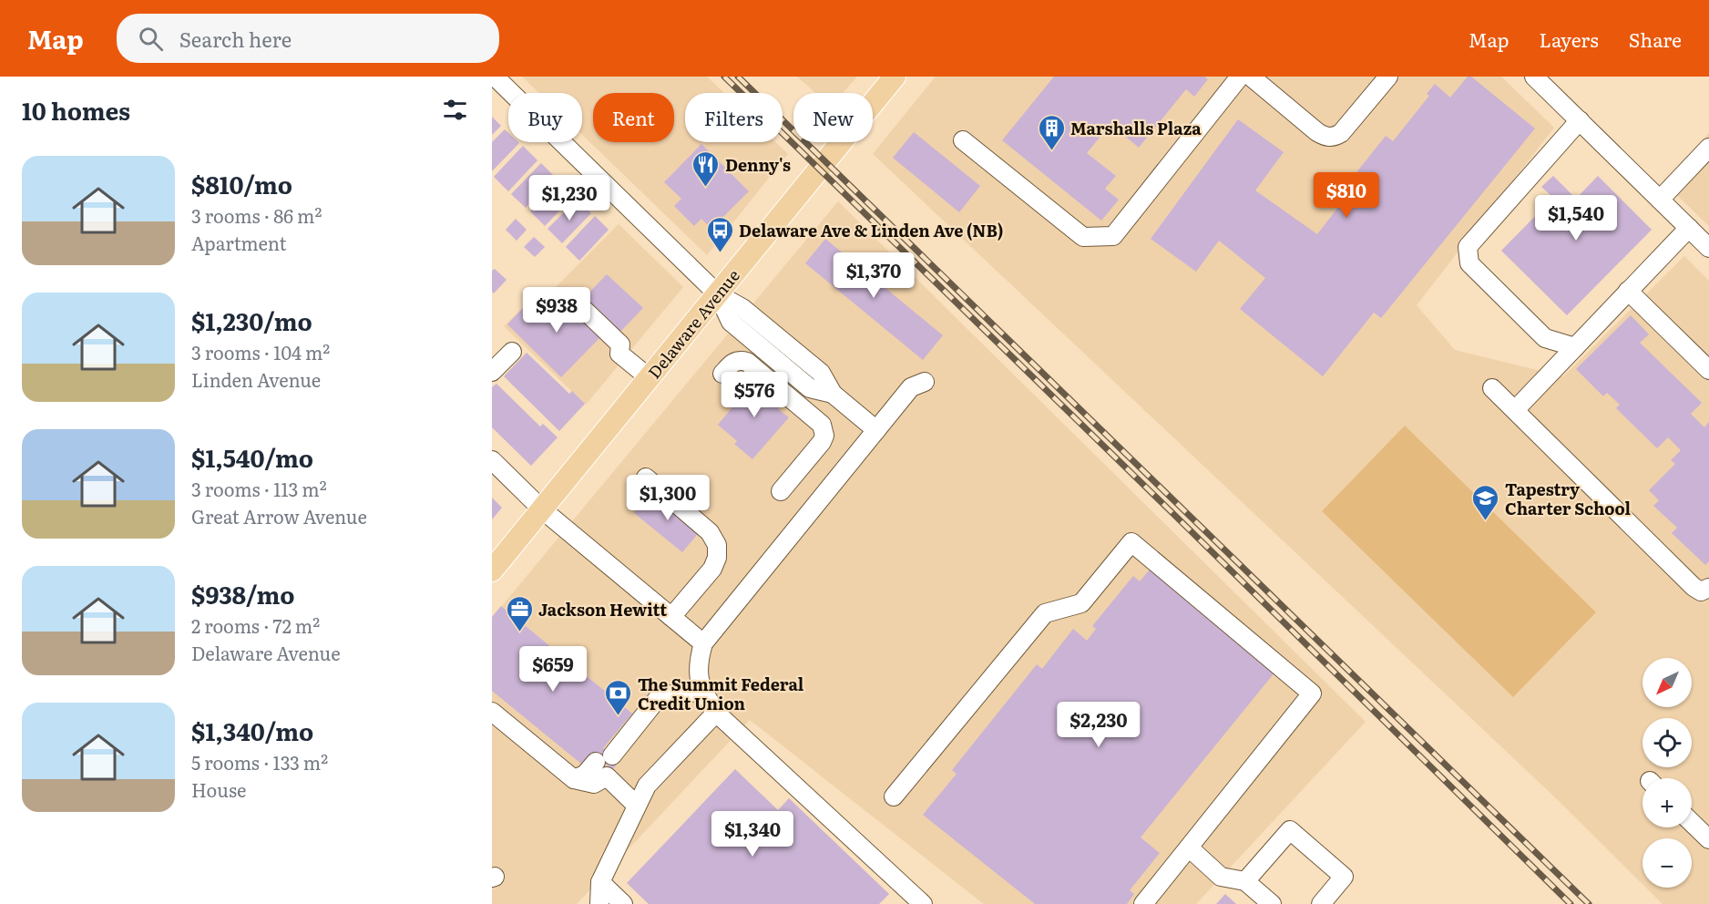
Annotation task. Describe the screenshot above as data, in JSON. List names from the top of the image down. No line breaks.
{"streets":{"main road":["Delaware Avenue"]},"places":{"building":["Marshalls Plaza"],"restaurant":["Denny's"],"bus stop":["Delaware Ave & Linden Ave (NB)"],"school or university":["Tapestry Charter School"],"office":["Jackson Hewitt"],"bank":["The Summit Federal Credit Union"]},"north":"bottom left","page":{"header":"Map","search":"Search here","nav":["Map","Layers","Share"],"heading":"10 homes","chip":["Buy","Rent","Filters","New"],"list":[{"name":"$810/mo","note":"3 rooms · 86 m² · Apartment"},{"name":"$1,230/mo","note":"3 rooms · 104 m² · Linden Avenue"},{"name":"$1,540/mo","note":"3 rooms · 113 m² · Great Arrow Avenue"},{"name":"$938/mo","note":"2 rooms · 72 m² · Delaware Avenue"},{"name":"$1,340/mo","note":"5 rooms · 133 m² · House"}],"price":["$810","$1,230","$1,540","$1,370","$938","$576","$1,300","$659","$2,230","$1,340"],"map_buttons":["+","−"]}}
